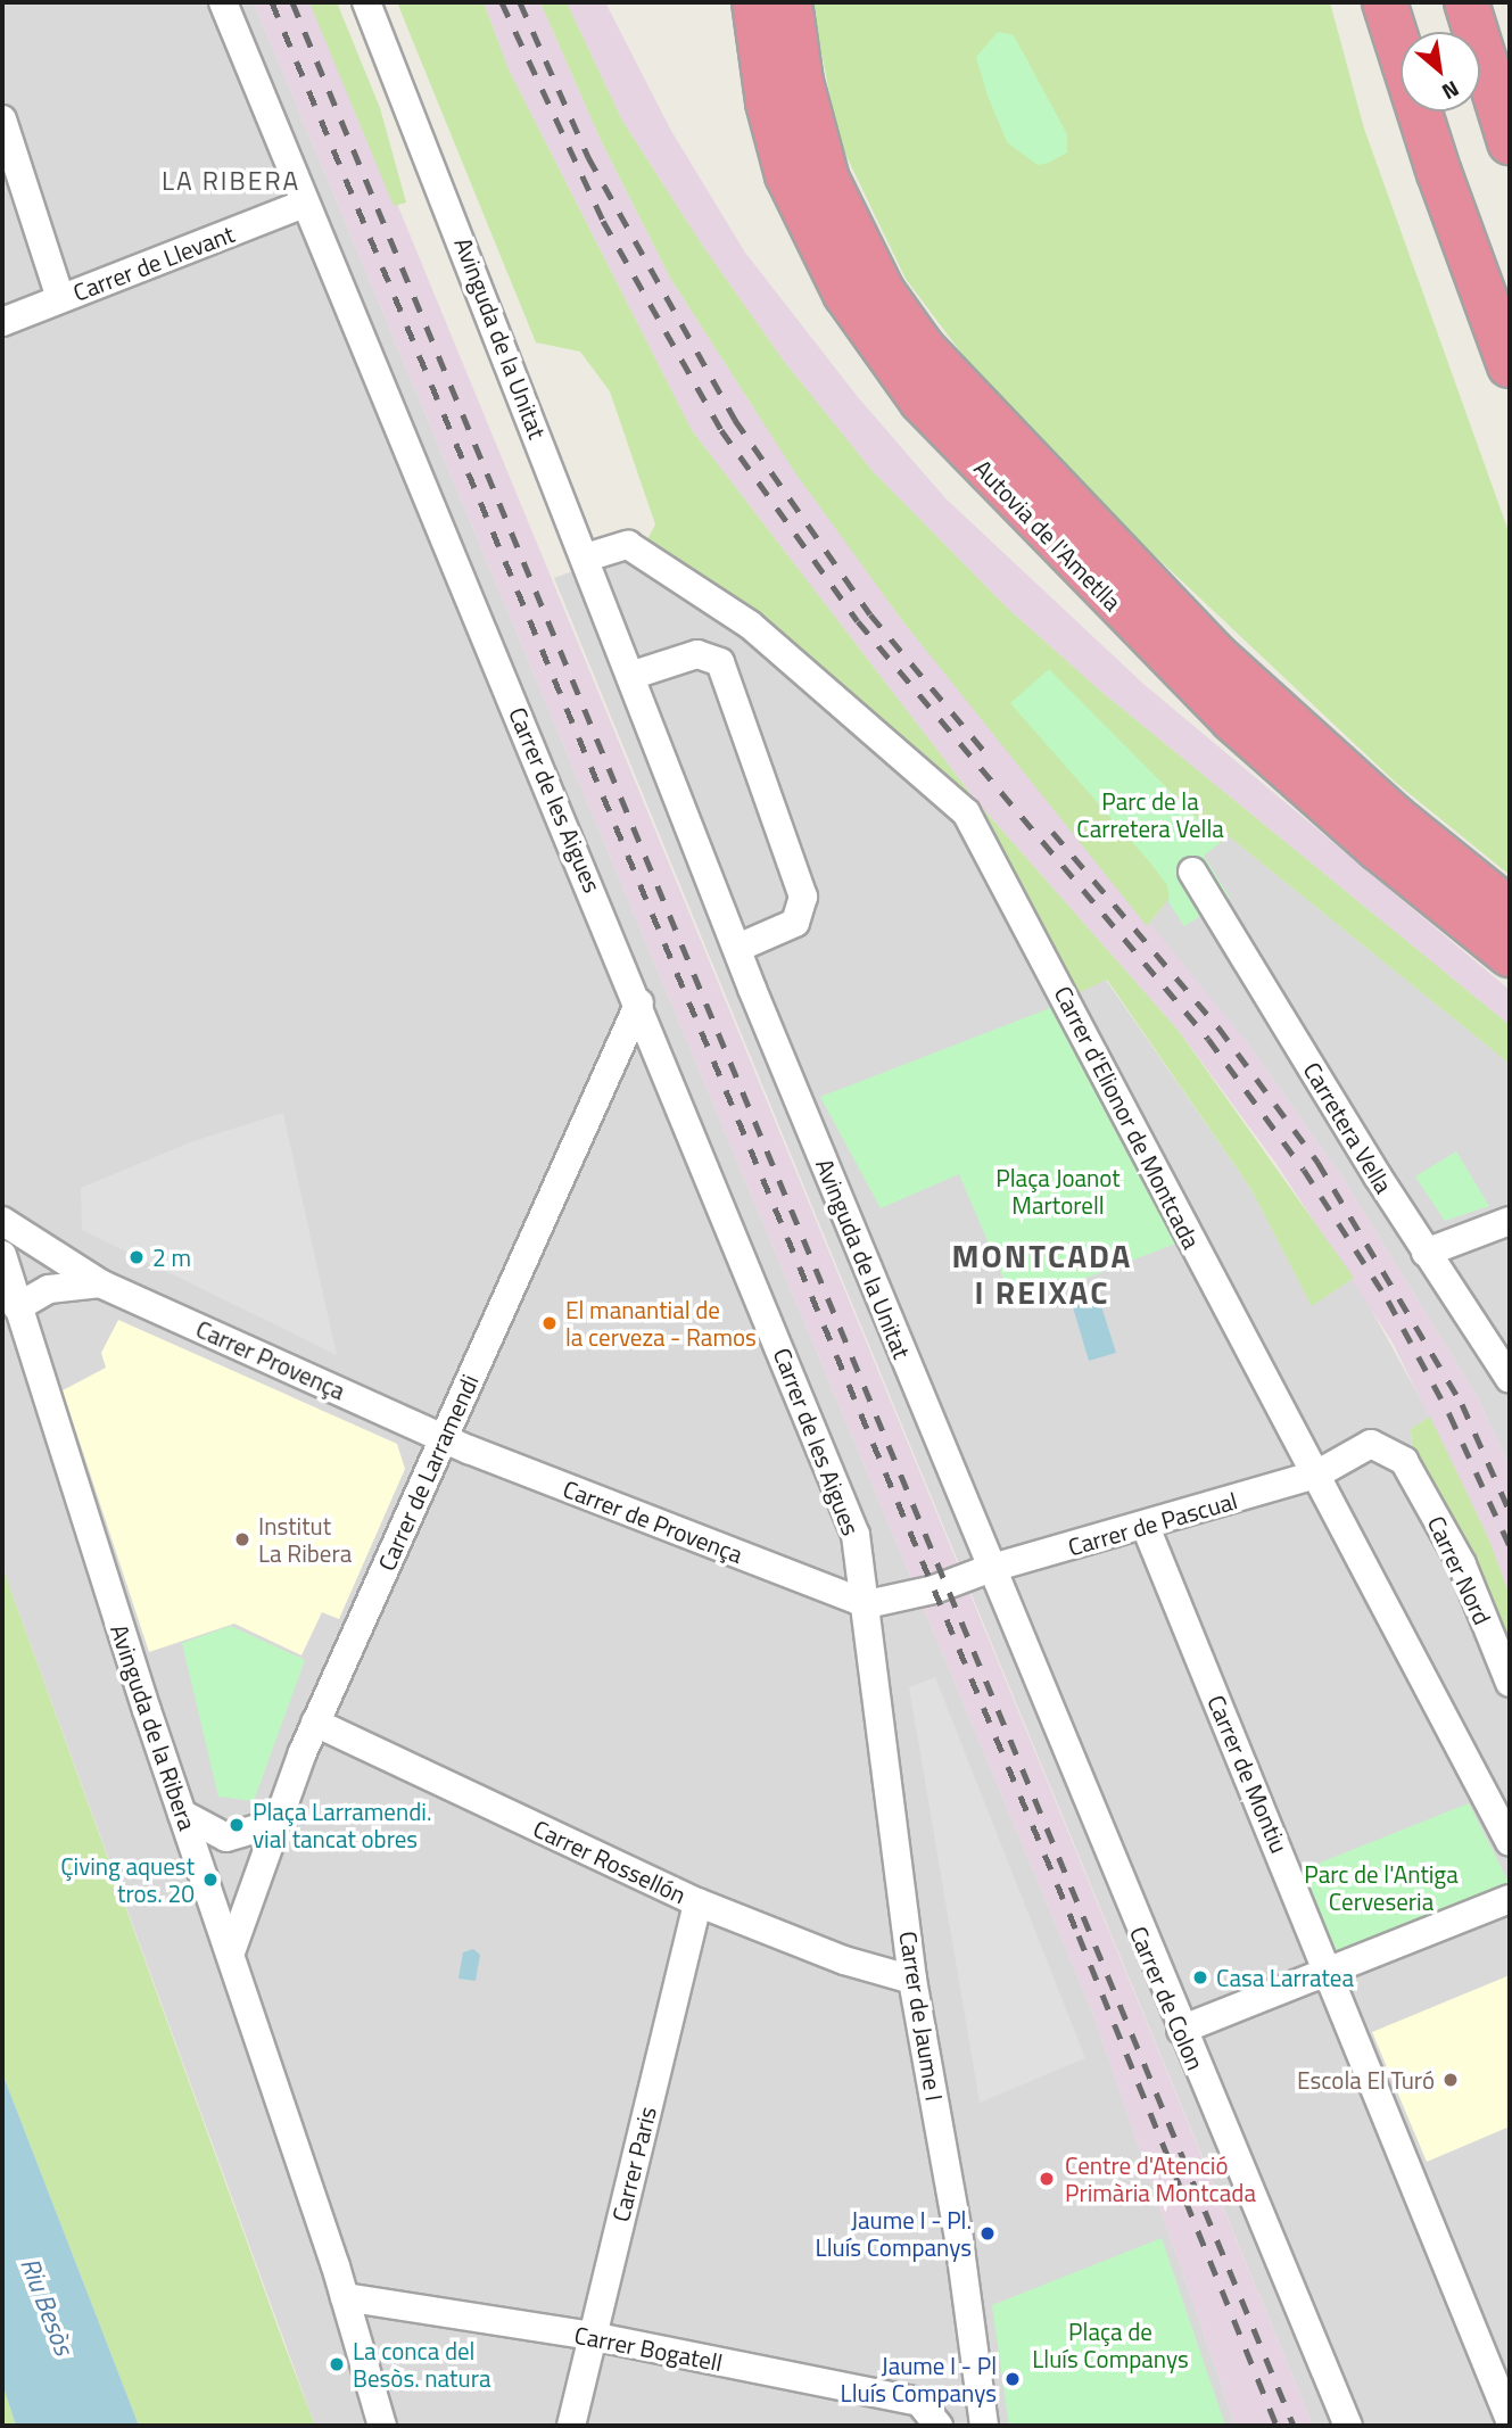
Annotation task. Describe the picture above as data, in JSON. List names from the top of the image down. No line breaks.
{"streets":{"highway":["Autovia de l'Ametlla"],"street":["Carrer de Llevant","Avinguda de la Unitat","Carrer de les Aigues","Carrer d'Elionor de Montcada","Carretera Vella","Carrer Provença","Carrer de Larramendi","Carrer de Provença","Carrer de Pascual","Carrer Nord","Avinguda de la Ribera","Carrer de Montiu","Carrer Rossellón","Carrer de Colon","Carrer de Jaume I","Carrer Paris","Carrer Bogatell"]},"crossings":[["Carrer de Llevant","Carrer de les Aigues"],["Avinguda de la Unitat","Carrer d'Elionor de Montcada"],["Avinguda de la Unitat","Carrer de Pascual"],["Avinguda de la Unitat","Carrer de Colon"],["Carrer de les Aigues","Carrer de Larramendi"],["Carrer de les Aigues","Carrer de Provença"],["Carrer de les Aigues","Carrer de Pascual"],["Carrer de les Aigues","Carrer de Jaume I"],["Carrer d'Elionor de Montcada","Carrer de Pascual"],["Carrer Provença","Carrer de Larramendi"],["Carrer Provença","Carrer de Provença"],["Carrer de Larramendi","Carrer de Provença"],["Carrer de Larramendi","Avinguda de la Ribera"],["Carrer de Larramendi","Carrer Rossellón"],["Carrer de Provença","Carrer de Pascual"],["Carrer de Provença","Carrer de Jaume I"],["Carrer de Pascual","Carrer Nord"],["Carrer de Pascual","Carrer de Montiu"],["Carrer de Pascual","Carrer de Colon"],["Carrer de Pascual","Carrer de Jaume I"],["Avinguda de la Ribera","Carrer Bogatell"],["Carrer Rossellón","Carrer de Jaume I"],["Carrer Rossellón","Carrer Paris"],["Carrer Paris","Carrer Bogatell"]],"districts":["LA RIBERA","MONTCADA I REIXAC"],"water":["Riu Besòs"],"parks":["Parc de la Carretera Vella","Plaça Joanot Martorell","Parc de l'Antiga Cerveseria","Plaça de Lluís Companys"],"places":["2 m","El manantial de la cerveza - Ramos","Institut La Ribera","Plaça Larramendi. vial tancat obres","Çiving aquest tros. 20","Casa Larratea","Escola El Turó","Centre d'Atenció Primària Montcada","Jaume I - Pl. Lluís Companys","La conca del Besòs. natura","Jaume I - Pl Lluís Companys"],"north":"bottom right"}
